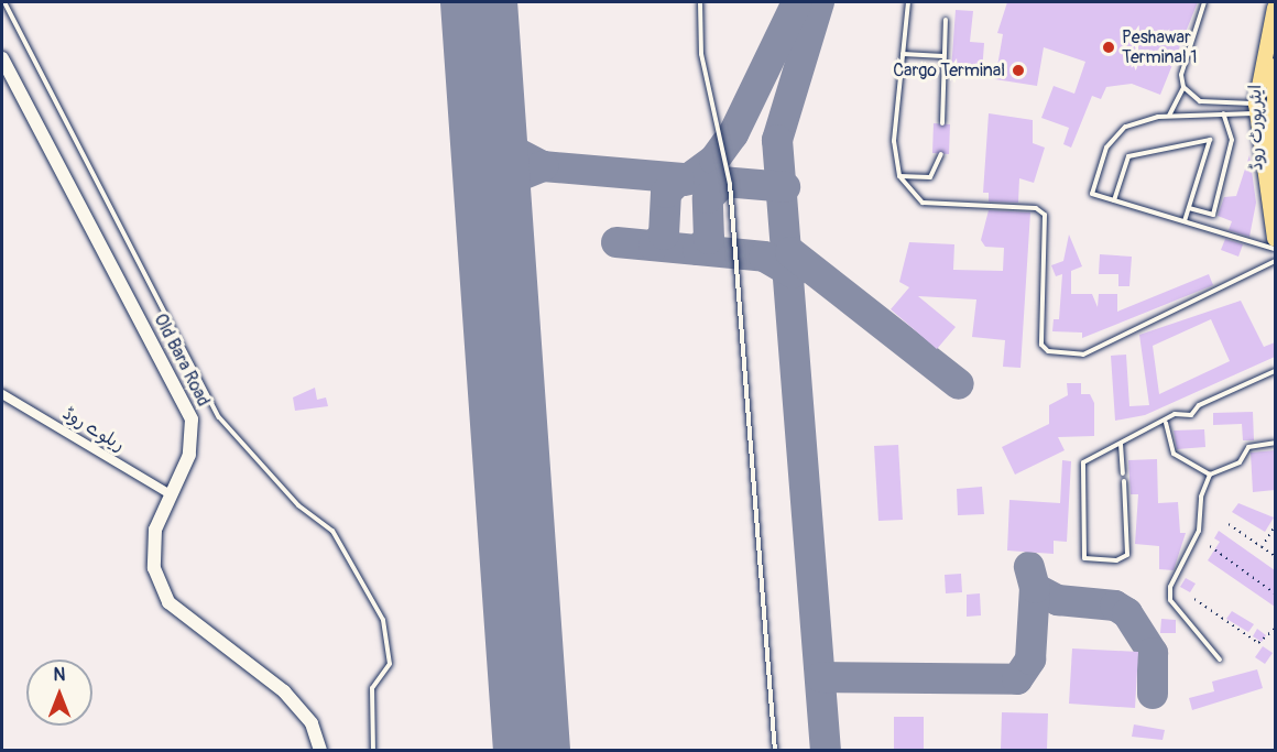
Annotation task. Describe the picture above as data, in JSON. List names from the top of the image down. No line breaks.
{"streets":{"main road":["ایئرپورٹ روڈ"],"street":["Old Bara Road","ریلوے روڈ"]},"crossings":[["Old Bara Road","ریلوے روڈ"]],"places":["Peshawar Terminal 1","Cargo Terminal"],"north":"top"}
